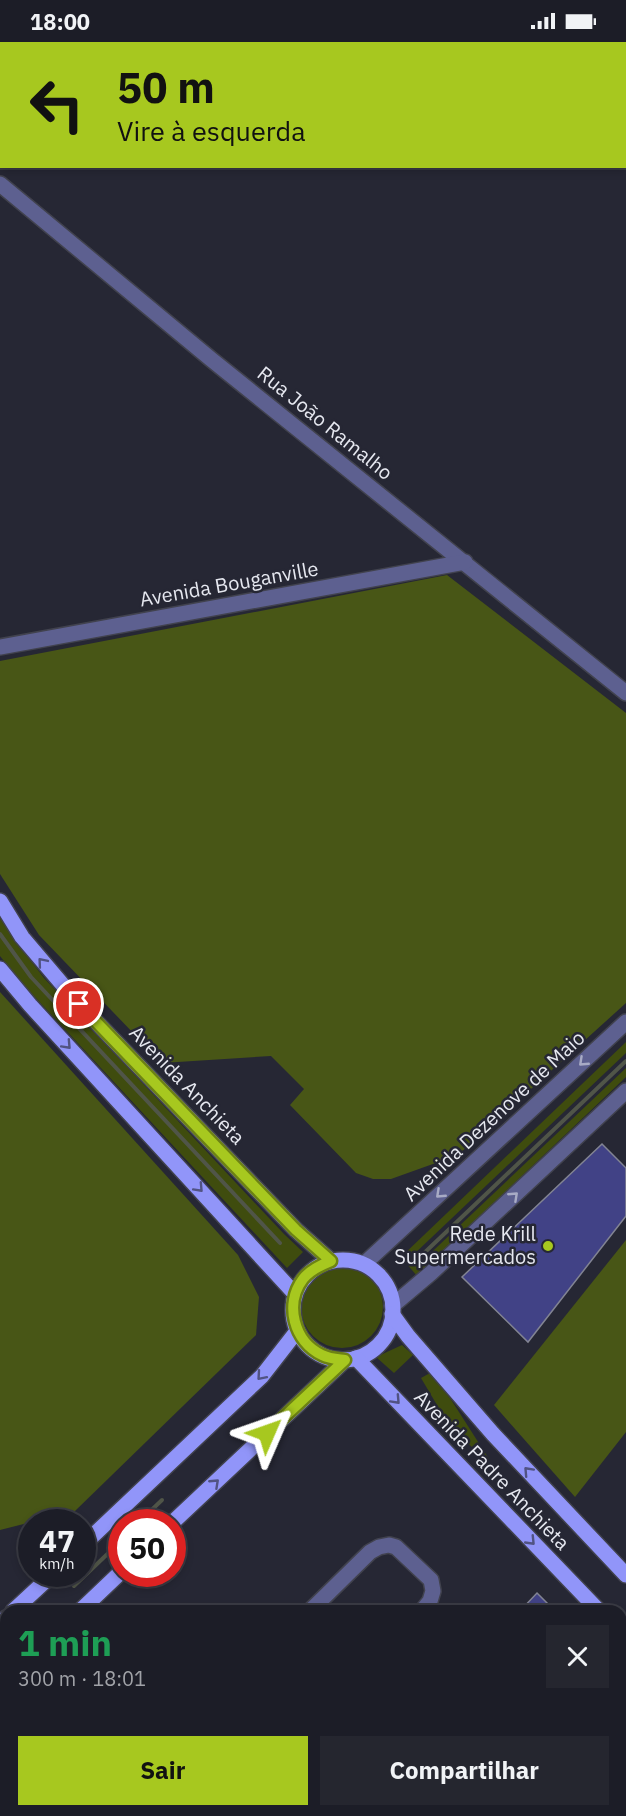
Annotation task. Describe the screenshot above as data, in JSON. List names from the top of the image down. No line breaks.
{"streets":{"main road":["Avenida Anchieta","Avenida Padre Anchieta"],"street":["Rua João Ramalho","Avenida Bouganville","Avenida Dezenove de Maio"]},"crossings":[["Rua João Ramalho","Avenida Bouganville"],["Avenida Anchieta","Avenida Dezenove de Maio"],["Avenida Anchieta","Avenida Padre Anchieta"],["Avenida Dezenove de Maio","Avenida Padre Anchieta"]],"places":["Rede Krill Supermercados"],"page":{"status":"18:00","turn":["50 m","Vire à esquerda"],"speed":"47 km/h","limit":"50","heading":["1 min","300 m · 18:01"],"buttons":["Sair","Compartilhar"]}}
